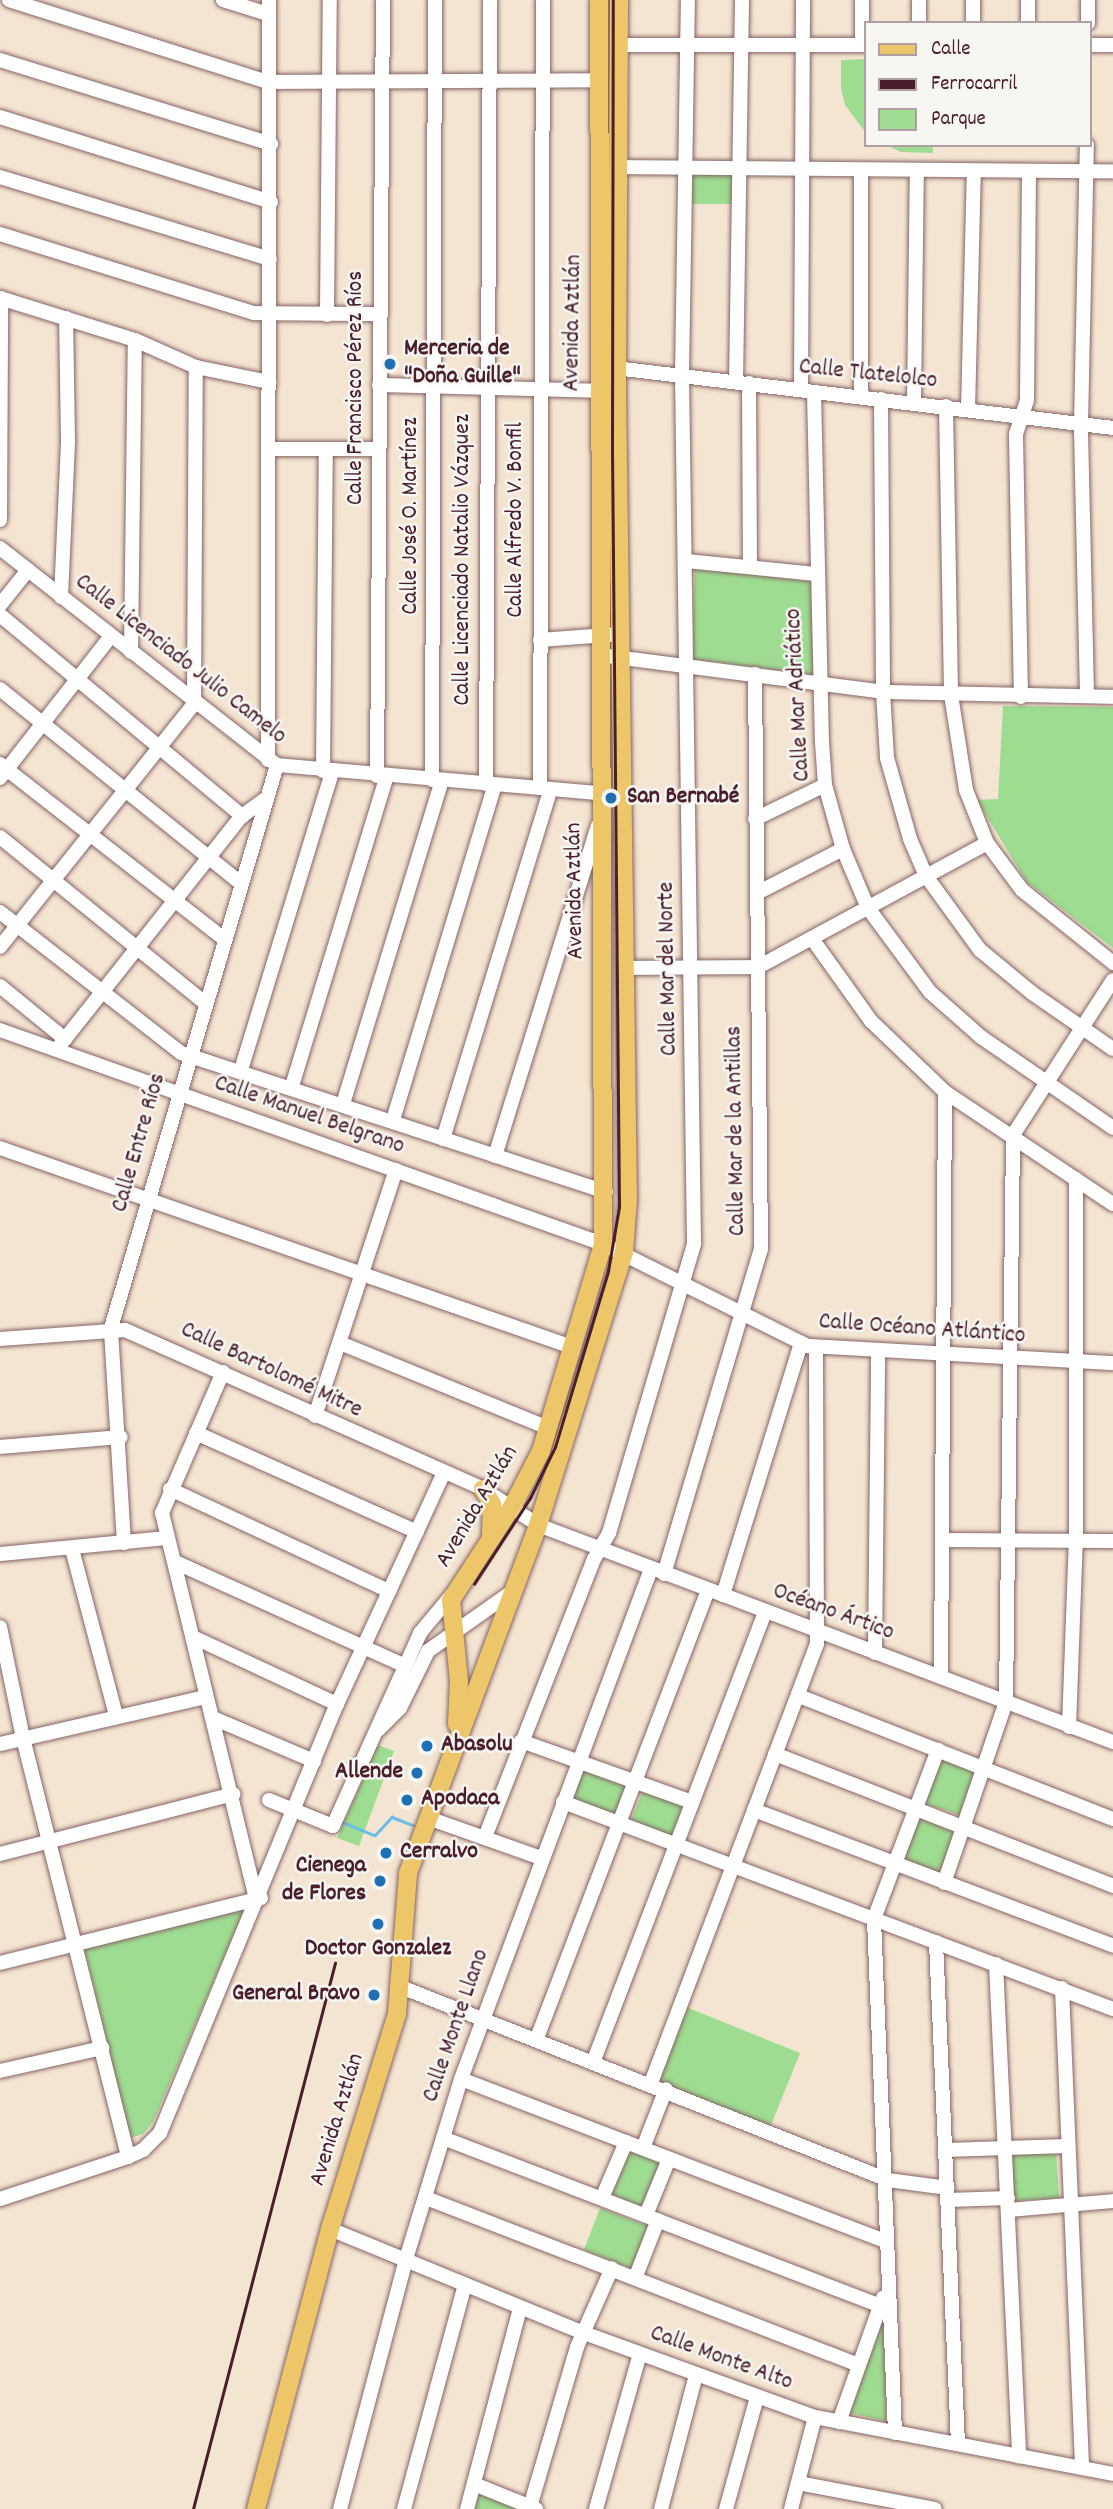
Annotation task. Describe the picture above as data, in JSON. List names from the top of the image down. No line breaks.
{"streets":{"main road":["Avenida Aztlán"],"street":["Calle Tlatelolco","Calle Francisco Pérez Ríos","Calle José O. Martínez","Calle Alfredo V. Bonfil","Calle Licenciado Natalio Vázquez","Calle Licenciado Julio Camelo","Calle Mar Adriático","Calle Mar del Norte","Calle Manuel Belgrano","Calle Mar de la Antillas","Calle Entre Ríos","Calle Océano Atlántico","Calle Bartolomé Mitre","Océano Ártico","Calle Monte Llano","Calle Monte Alto"]},"crossings":[["Avenida Aztlán","Calle Tlatelolco"],["Avenida Aztlán","Calle Licenciado Julio Camelo"],["Avenida Aztlán","Calle Manuel Belgrano"],["Avenida Aztlán","Calle Océano Atlántico"],["Avenida Aztlán","Calle Bartolomé Mitre"],["Avenida Aztlán","Océano Ártico"],["Avenida Aztlán","Calle Monte Alto"],["Calle Tlatelolco","Calle Mar Adriático"],["Calle Tlatelolco","Calle Mar del Norte"],["Calle Francisco Pérez Ríos","Calle Licenciado Julio Camelo"],["Calle José O. Martínez","Calle Licenciado Julio Camelo"],["Calle Alfredo V. Bonfil","Calle Licenciado Julio Camelo"],["Calle Licenciado Natalio Vázquez","Calle Licenciado Julio Camelo"],["Calle Licenciado Julio Camelo","Calle Entre Ríos"],["Calle Mar del Norte","Calle Océano Atlántico"],["Calle Mar del Norte","Océano Ártico"],["Calle Manuel Belgrano","Calle Entre Ríos"],["Calle Manuel Belgrano","Calle Océano Atlántico"],["Calle Mar de la Antillas","Calle Océano Atlántico"],["Calle Mar de la Antillas","Océano Ártico"],["Calle Mar de la Antillas","Calle Monte Llano"],["Calle Entre Ríos","Calle Bartolomé Mitre"],["Calle Bartolomé Mitre","Océano Ártico"],["Océano Ártico","Calle Monte Llano"],["Calle Monte Llano","Calle Monte Alto"]],"places":["Merceria de \"Doña Guille\"","San Bernabé","Abasolu","Allende","Apodaca","Cerralvo","Cienega de Flores","Doctor Gonzalez","General Bravo"],"legend":["Calle","Ferrocarril","Parque"]}
